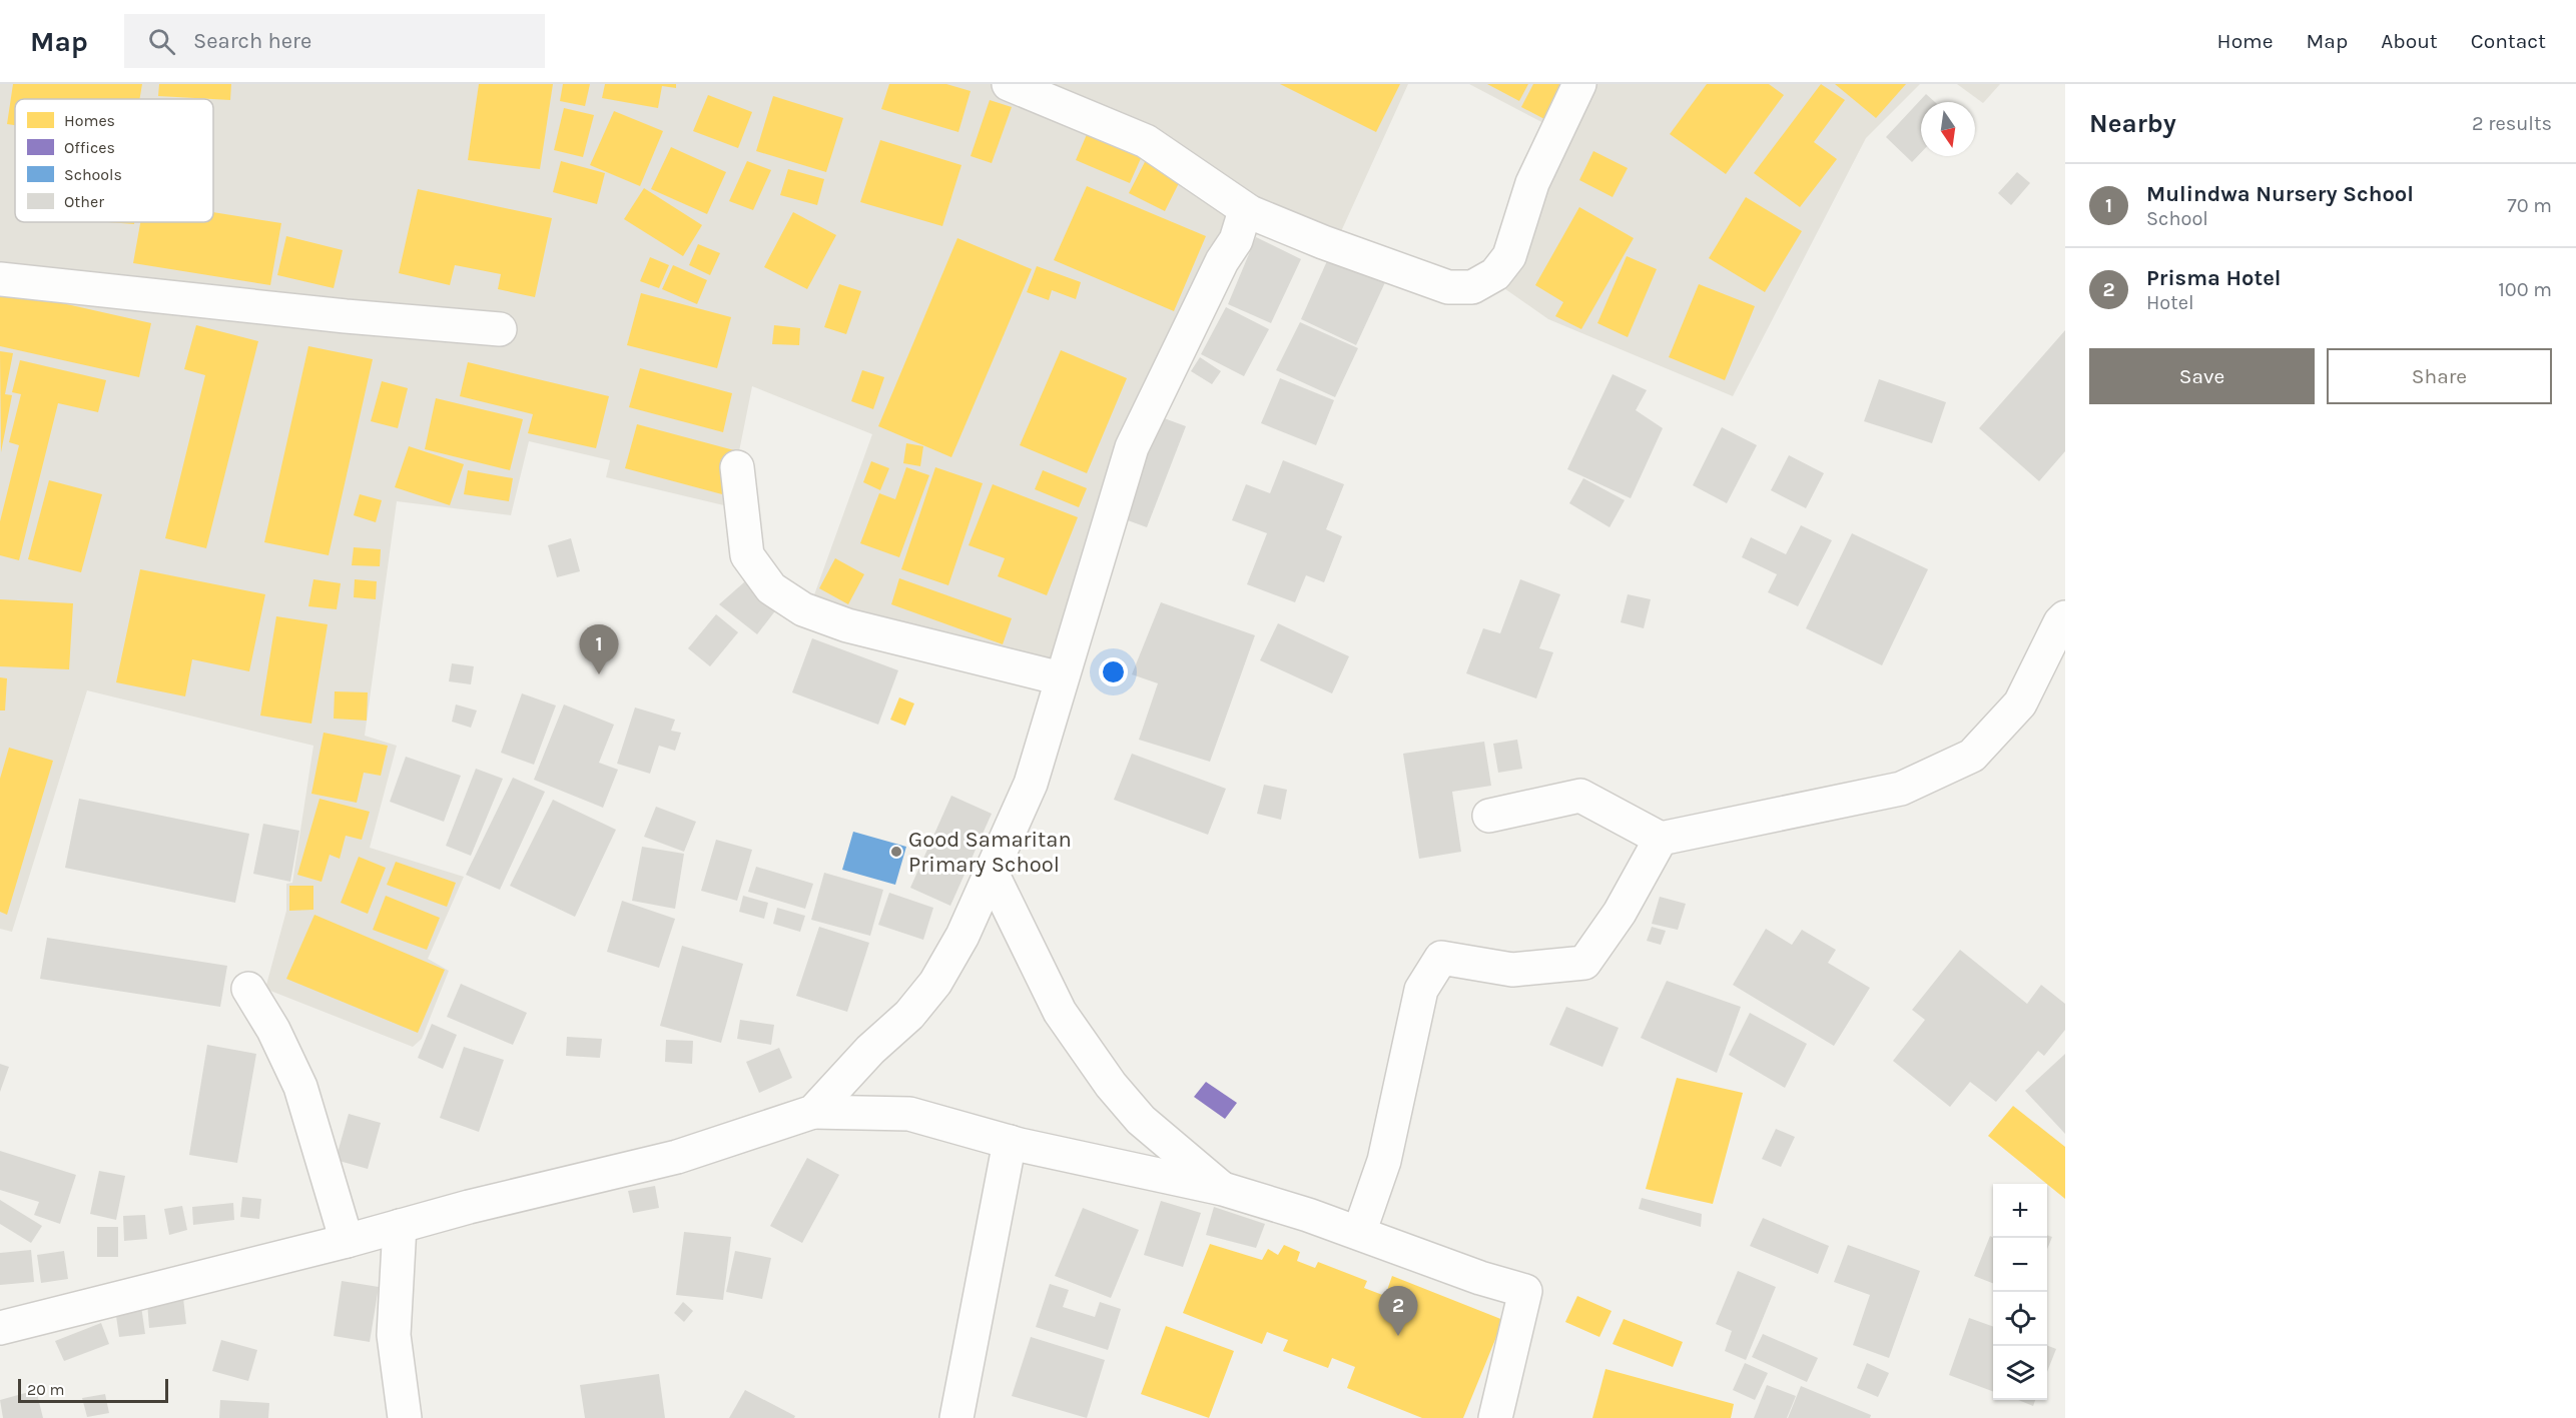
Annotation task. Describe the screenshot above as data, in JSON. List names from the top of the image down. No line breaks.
{"places":["Good Samaritan Primary School"],"legend":["Homes","Offices","Schools","Other"],"scale_bar":"20 m","north":"bottom","page":{"header":"Map","search":"Search here","nav":["Home","Map","About","Contact"],"heading":["Nearby","2 results"],"list":[{"mark":"1","name":"Mulindwa Nursery School","note":"School","value":"70 m"},{"mark":"2","name":"Prisma Hotel","note":"Hotel","value":"100 m"}],"buttons":["Save","Share"],"pins":["1","2"],"map_buttons":["+","−"],"scale":"20 m"}}
